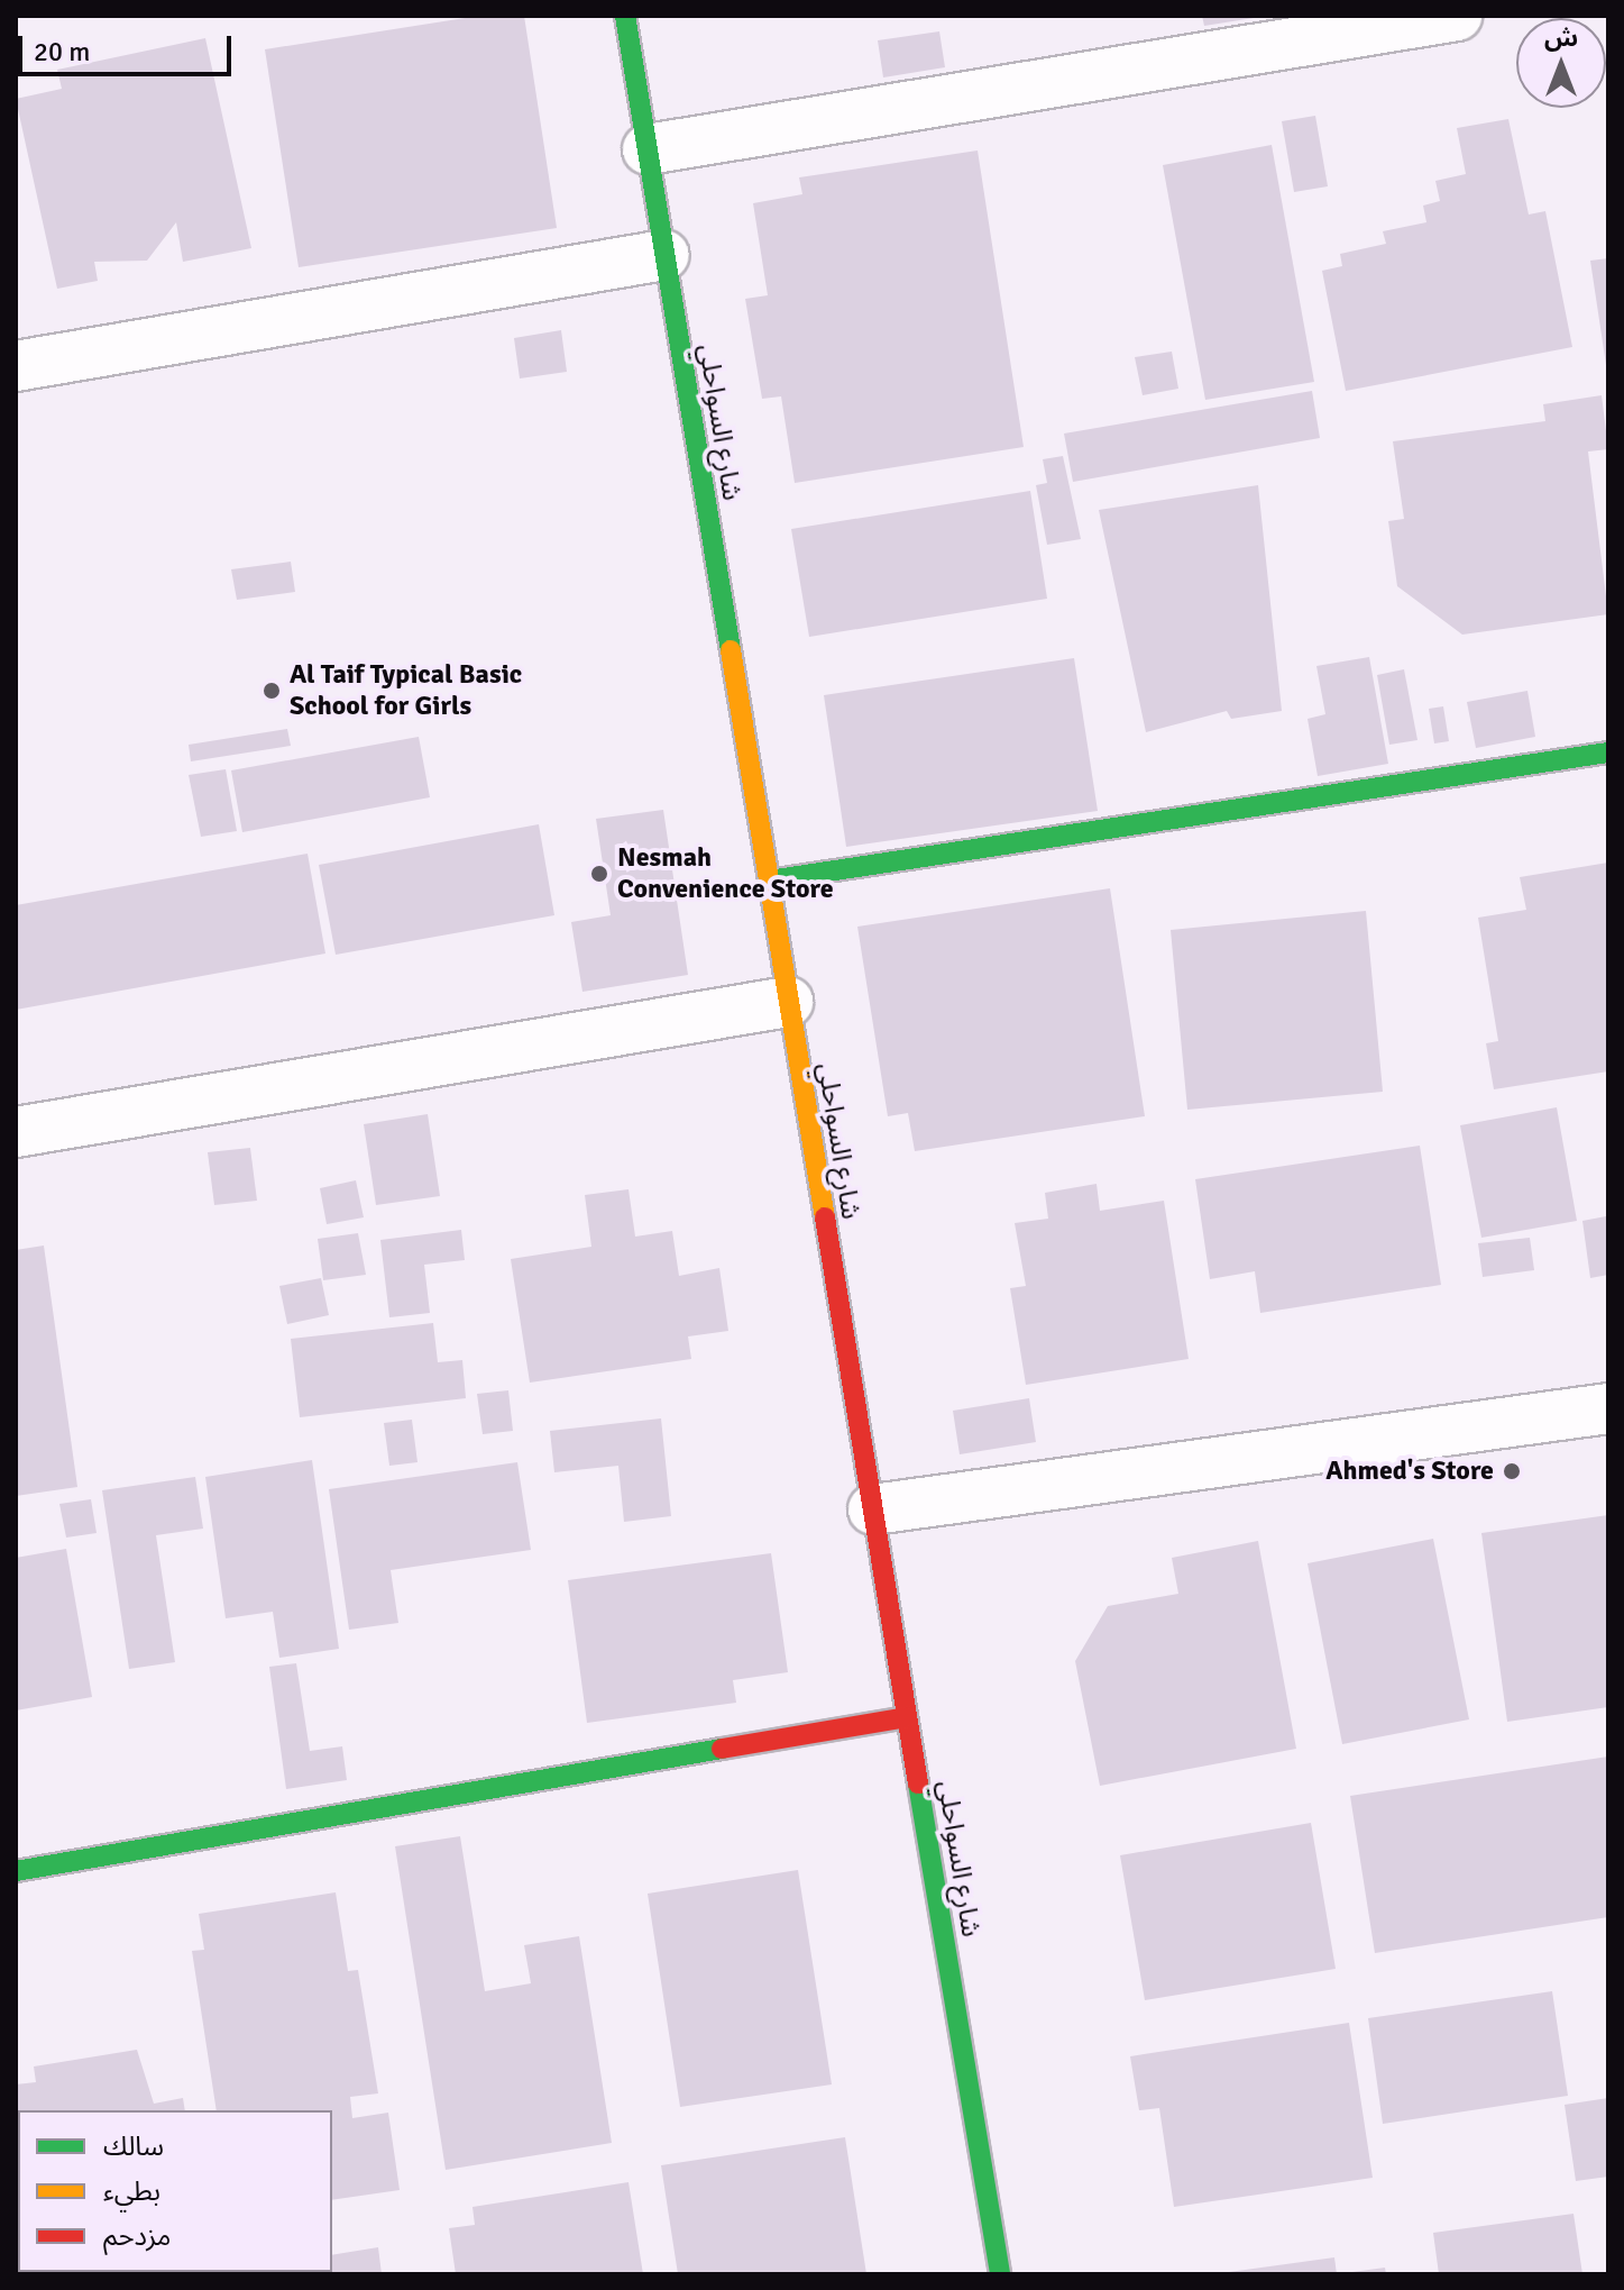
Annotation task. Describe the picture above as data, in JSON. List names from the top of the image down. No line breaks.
{"streets":{"street":["شارع السواحلي"]},"places":["Al Taif Typical Basic School for Girls","Nesmah Convenience Store","Ahmed's Store"],"legend":["سالك","بطيء","مزدحم"],"scale_bar":"20 m","north":"top"}
